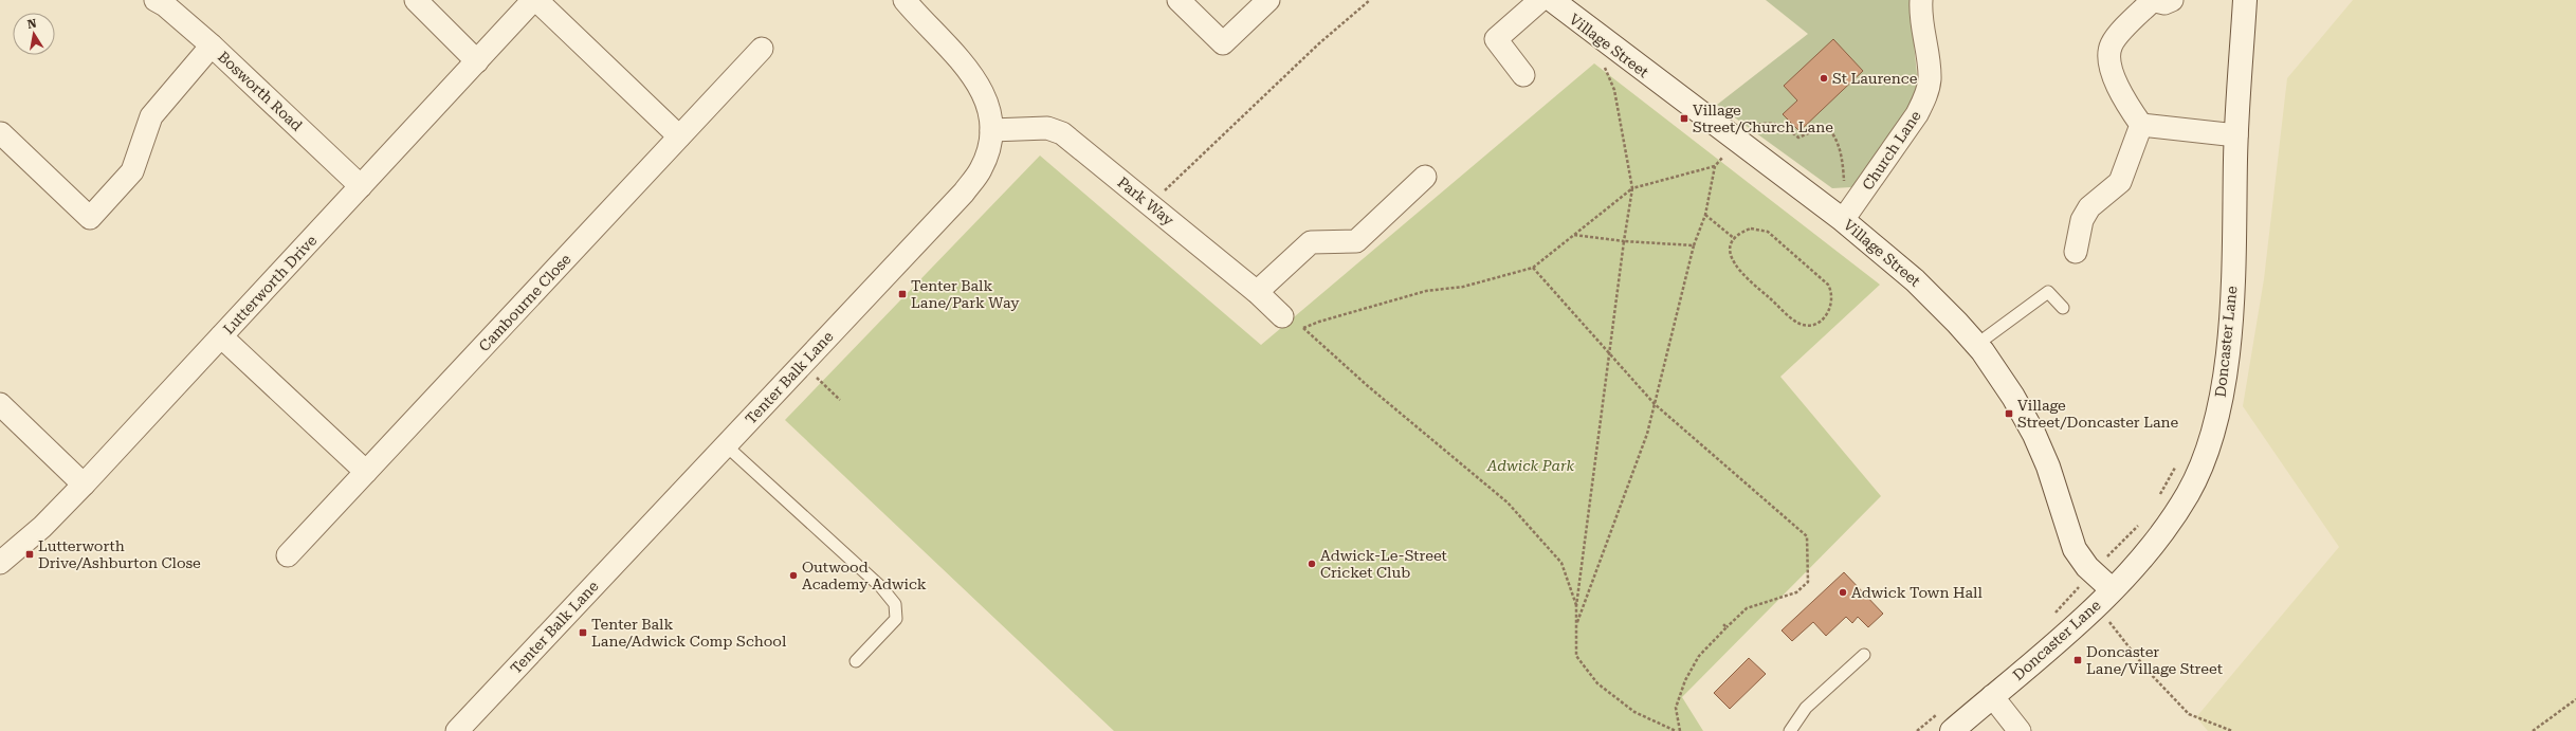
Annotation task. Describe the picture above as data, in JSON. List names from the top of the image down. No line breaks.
{"streets":{"street":["Village Street","Bosworth Road","Church Lane","Park Way","Lutterworth Drive","Cambourne Close","Doncaster Lane","Tenter Balk Lane"]},"crossings":[["Village Street","Church Lane"],["Village Street","Doncaster Lane"],["Bosworth Road","Lutterworth Drive"],["Park Way","Tenter Balk Lane"]],"parks":["Adwick Park"],"places":{"other":["St Laurence","Adwick-Le-Street Cricket Club","Outwood Academy Adwick","Adwick Town Hall"],"transit":["Village Street/Church Lane","Tenter Balk Lane/Park Way","Village Street/Doncaster Lane","Lutterworth Drive/Ashburton Close","Tenter Balk Lane/Adwick Comp School","Doncaster Lane/Village Street"]},"north":"top"}
